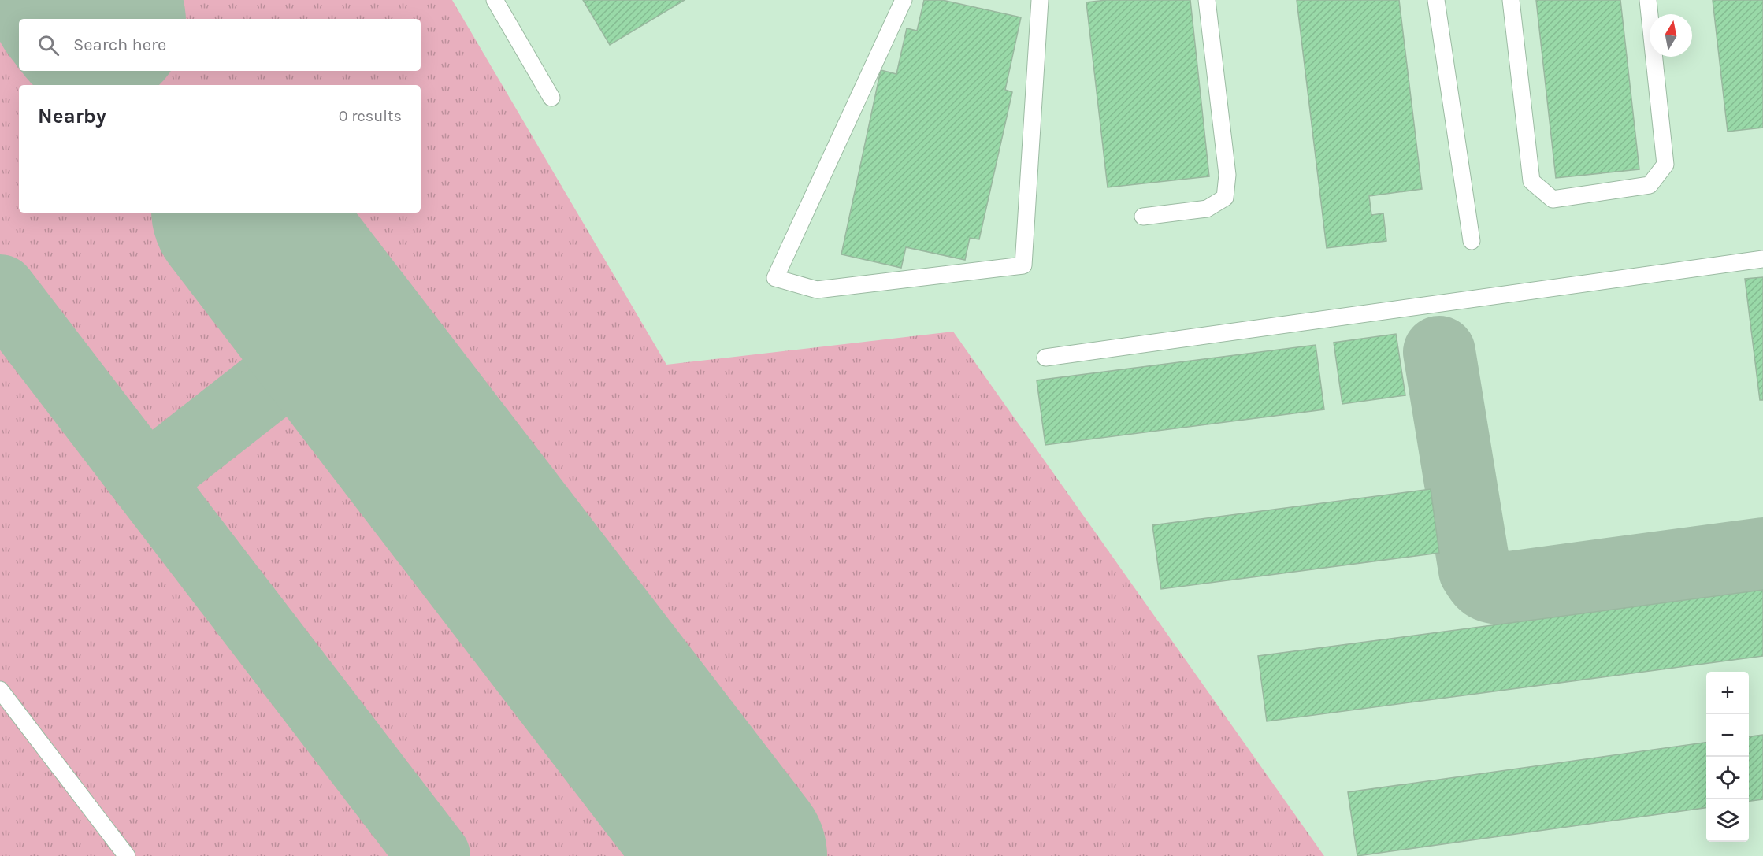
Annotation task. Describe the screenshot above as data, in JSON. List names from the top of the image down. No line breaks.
{"north":"top","page":{"search":"Search here","heading":["Nearby","0 results"],"map_buttons":["+","−"]}}
